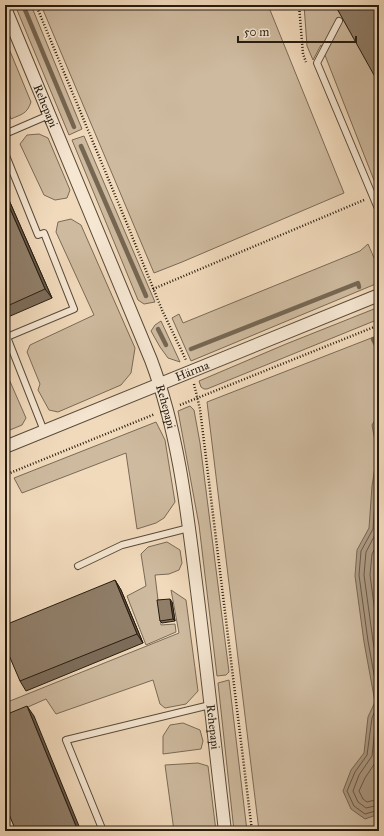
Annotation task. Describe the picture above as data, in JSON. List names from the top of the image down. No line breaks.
{"streets":{"street":["Rehepapi","Härma"]},"crossings":[["Rehepapi","Härma"]],"scale_bar":"50 m"}
